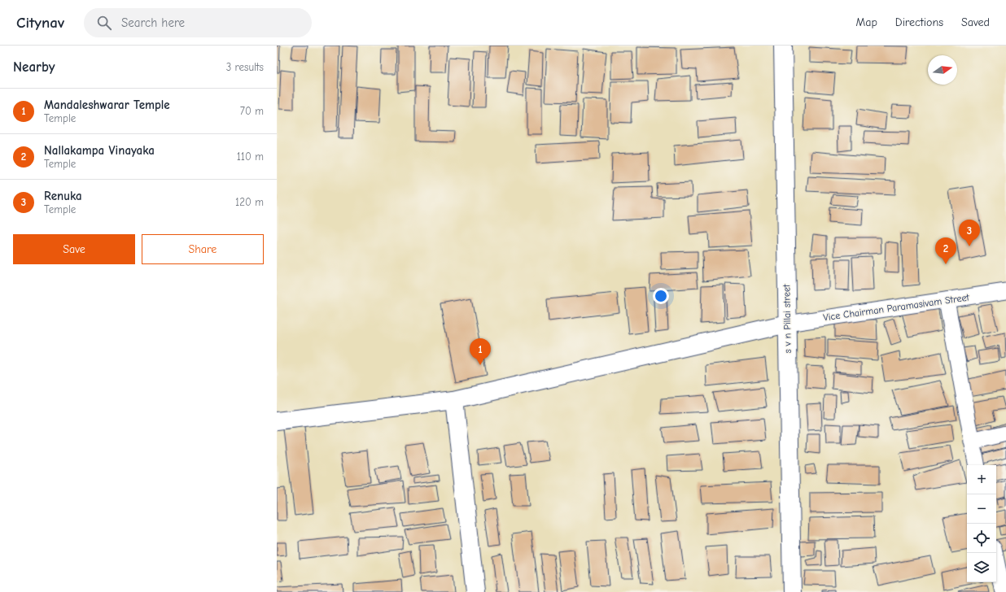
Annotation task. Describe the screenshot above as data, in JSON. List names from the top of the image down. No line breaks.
{"streets":{"street":["Vice Chairman Paramasivam Street","s v n Pillai street"]},"crossings":[["Vice Chairman Paramasivam Street","s v n Pillai street"]],"north":"right","page":{"header":"Citynav","search":"Search here","nav":["Map","Directions","Saved"],"heading":["Nearby","3 results"],"list":[{"mark":"1","name":"Mandaleshwarar Temple","note":"Temple","value":"70 m"},{"mark":"2","name":"Nallakampa Vinayaka","note":"Temple","value":"110 m"},{"mark":"3","name":"Renuka","note":"Temple","value":"120 m"}],"pins":["3","2","1"],"buttons":["Save","Share"],"map_buttons":["+","−"]}}
